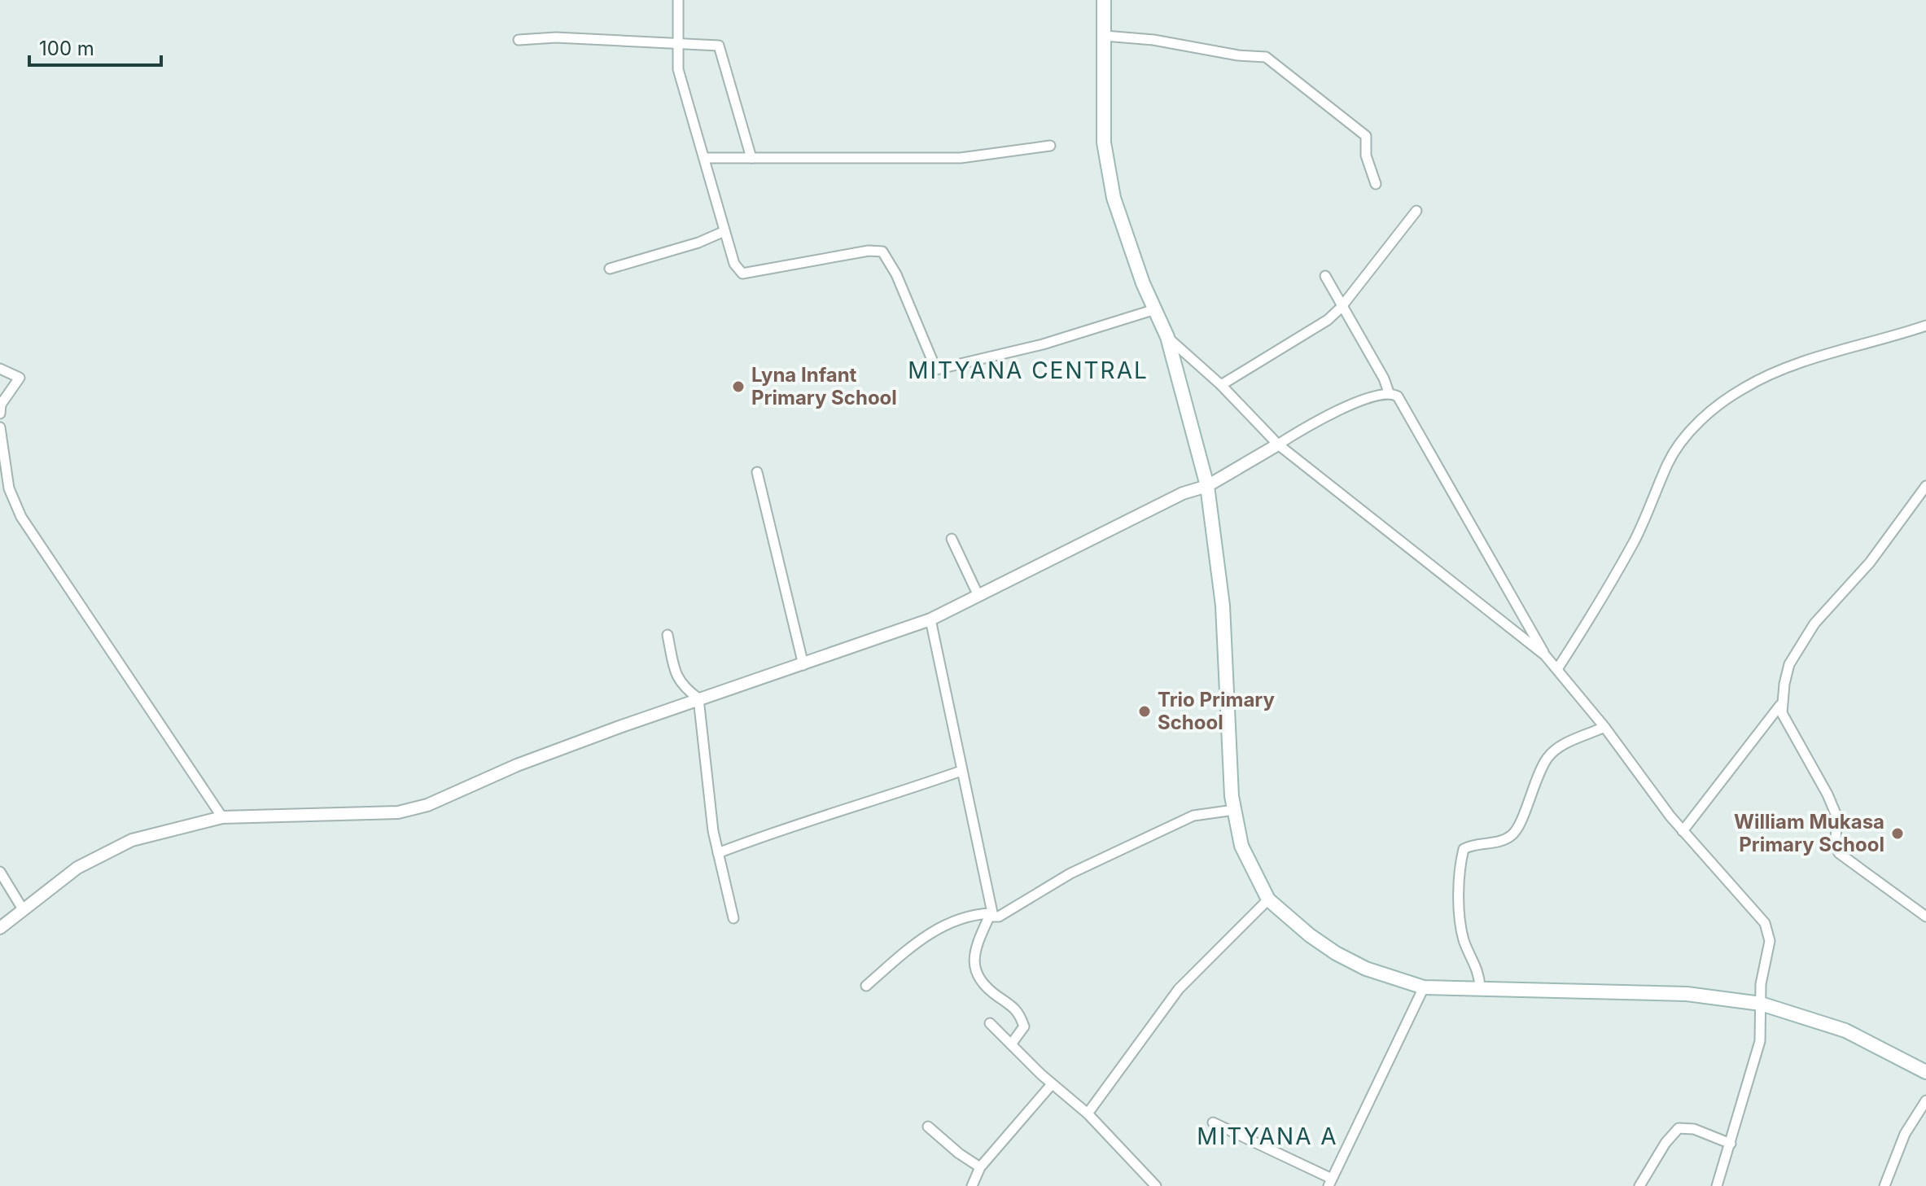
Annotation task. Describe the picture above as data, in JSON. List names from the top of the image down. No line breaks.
{"districts":["MITYANA CENTRAL","MITYANA A"],"places":["Lyna Infant Primary School","Trio Primary School","William Mukasa Primary School"],"scale_bar":"100 m"}
